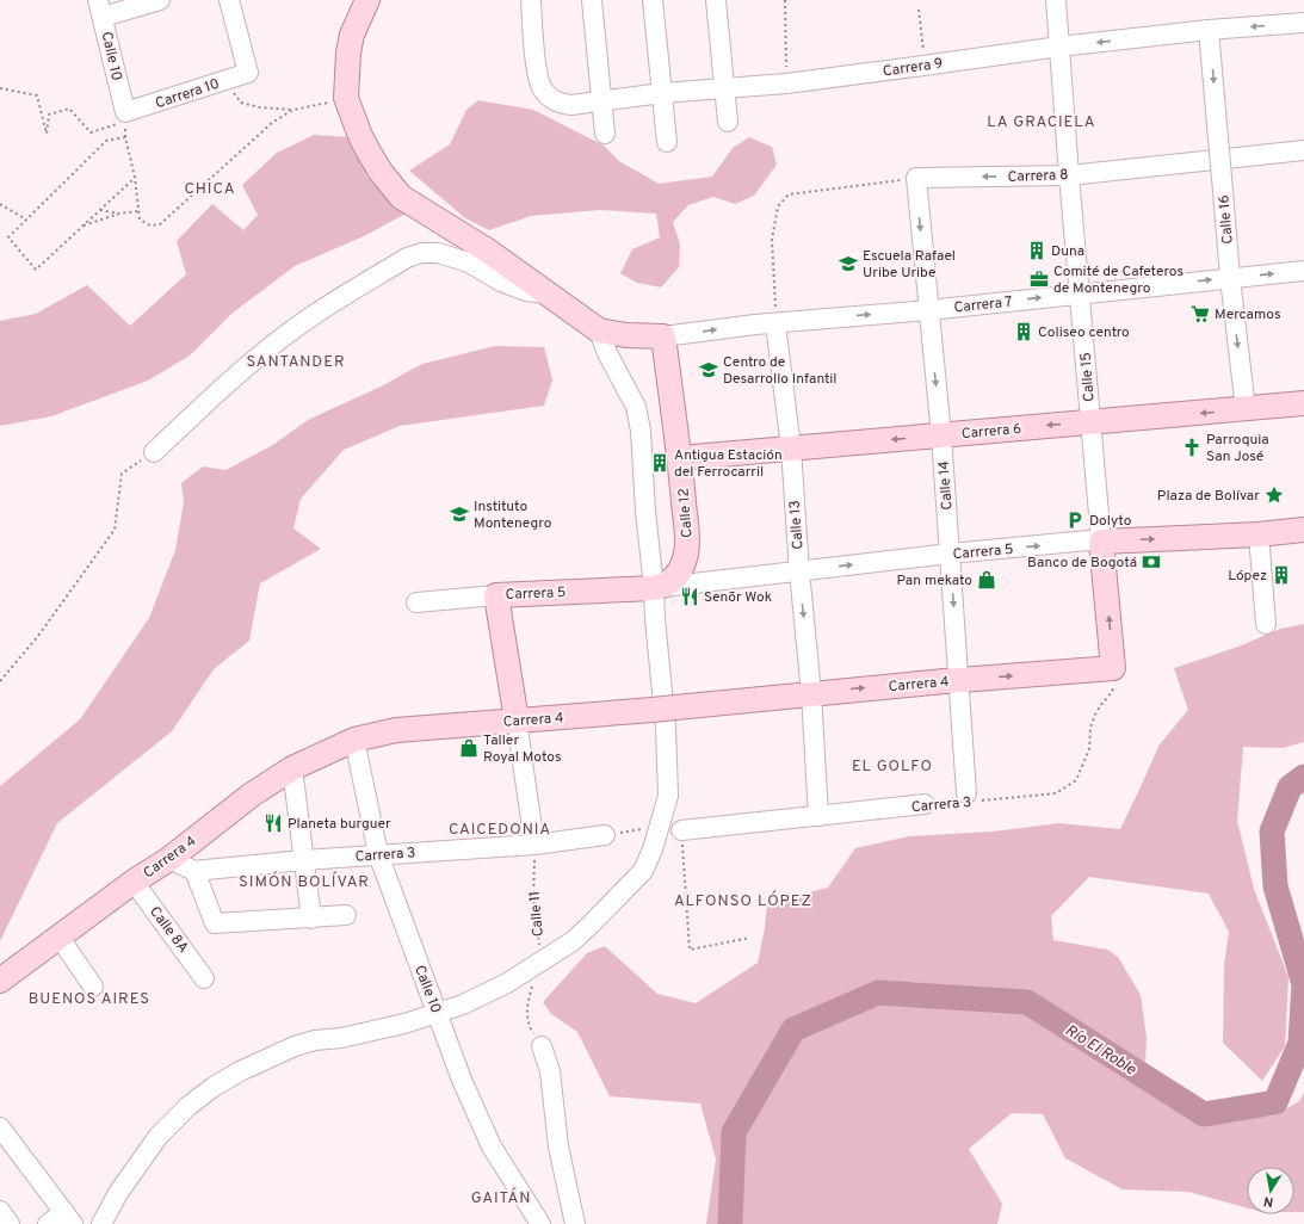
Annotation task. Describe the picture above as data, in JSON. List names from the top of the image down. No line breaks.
{"streets":{"main road":["Calle 15","Carrera 6","Calle 12","Carrera 5","Carrera 4"],"street":["Calle 10","Carrera 9","Carrera 10","Carrera 8","Calle 16","Carrera 7","Calle 14","Calle 13","Carrera 3","Calle 8A"],"path":["Calle 11"]},"crossings":[["Calle 10","Carrera 10"],["Calle 10","Carrera 4"],["Calle 10","Carrera 3"],["Carrera 9","Calle 16"],["Carrera 9","Calle 15"],["Carrera 8","Calle 15"],["Carrera 8","Calle 14"],["Calle 16","Carrera 7"],["Calle 16","Carrera 6"],["Carrera 7","Calle 15"],["Carrera 7","Calle 14"],["Carrera 7","Calle 12"],["Carrera 7","Calle 13"],["Calle 15","Carrera 6"],["Calle 15","Carrera 5"],["Calle 15","Carrera 4"],["Calle 15","Carrera 3"],["Carrera 6","Calle 14"],["Carrera 6","Calle 12"],["Carrera 6","Calle 13"],["Calle 14","Carrera 5"],["Calle 14","Carrera 4"],["Calle 14","Carrera 3"],["Calle 12","Carrera 5"],["Calle 13","Carrera 5"],["Calle 13","Carrera 4"],["Calle 13","Carrera 3"],["Carrera 4","Carrera 3"],["Carrera 4","Calle 8A"],["Carrera 3","Calle 11"]],"one_way":["Carrera 8","Calle 16","Carrera 7","Carrera 6","Calle 14","Carrera 5"],"districts":["LA GRACIELA","CHICA","SANTANDER","EL GOLFO","CAICEDONIA","SIMÓN BOLÍVAR","ALFONSO LÓPEZ","BUENOS AIRES","GAITÁN"],"water":["Río El Roble"],"places":{"building":["Duna","Coliseo centro","Antigua Estación del Ferrocarril","López"],"school or university":["Escuela Rafael Uribe Uribe","Centro de Desarrollo Infantil","Instituto Montenegro"],"office":["Comité de Cafeteros de Montenegro"],"supermarket":["Mercamos"],"church":["Parroquia San José"],"place":["Plaza de Bolívar"],"parking":["Dolyto"],"bank":["Banco de Bogotá"],"shop":["Pan mekato","Taller Royal Motos"],"restaurant":["Senõr Wok","Planeta burguer"]},"north":"bottom"}
